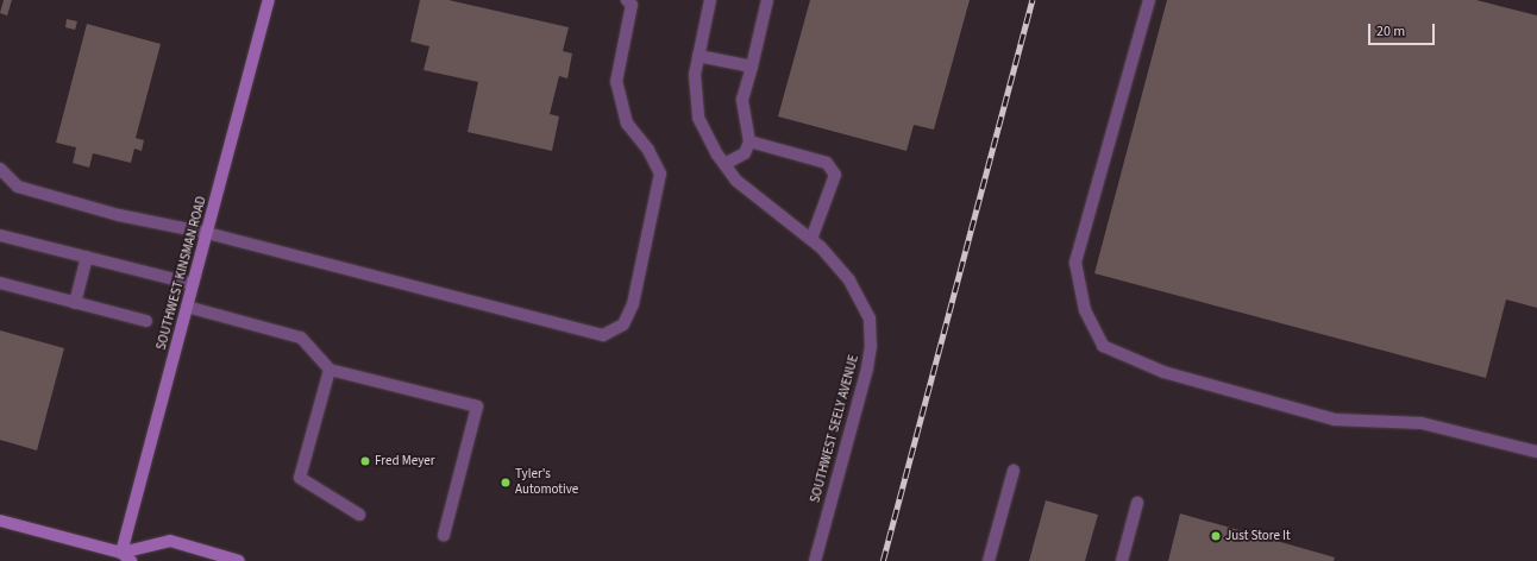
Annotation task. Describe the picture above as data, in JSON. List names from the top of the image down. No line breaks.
{"streets":{"main road":["SOUTHWEST KINSMAN ROAD"],"street":["SOUTHWEST SEELY AVENUE"]},"places":["Fred Meyer","Tyler's Automotive","Just Store It"],"scale_bar":"20 m"}
